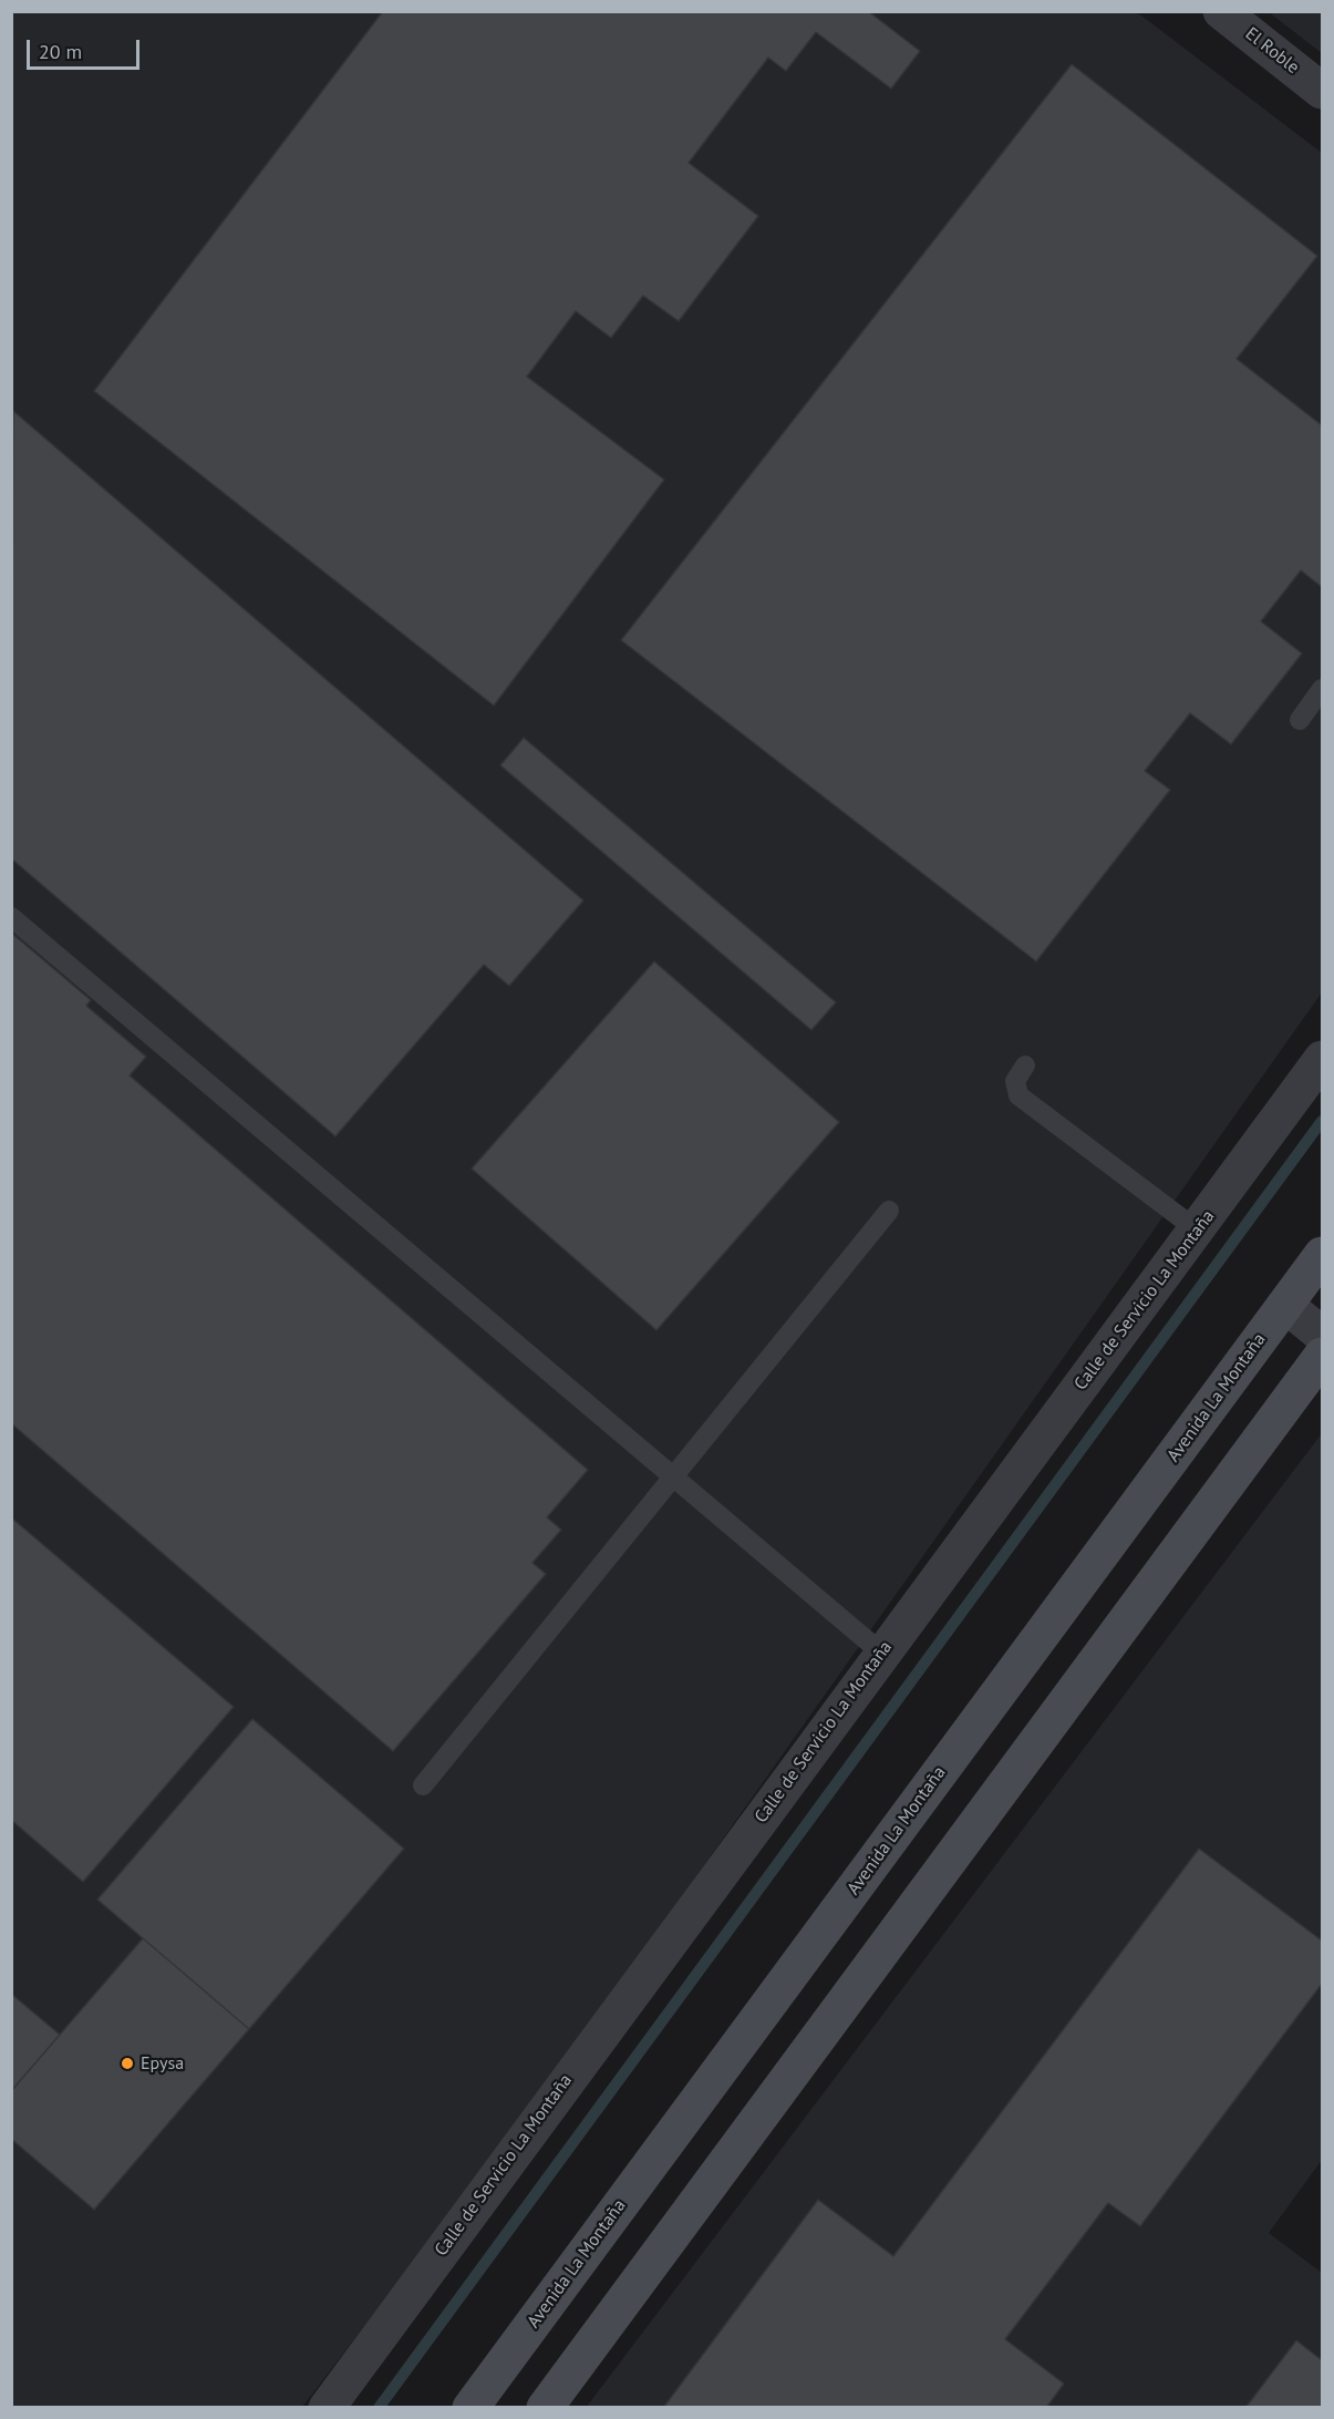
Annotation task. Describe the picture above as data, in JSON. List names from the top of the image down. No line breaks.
{"streets":{"main road":["Avenida La Montaña"],"street":["El Roble","Calle de Servicio La Montaña"]},"places":["Epysa"],"scale_bar":"20 m"}
